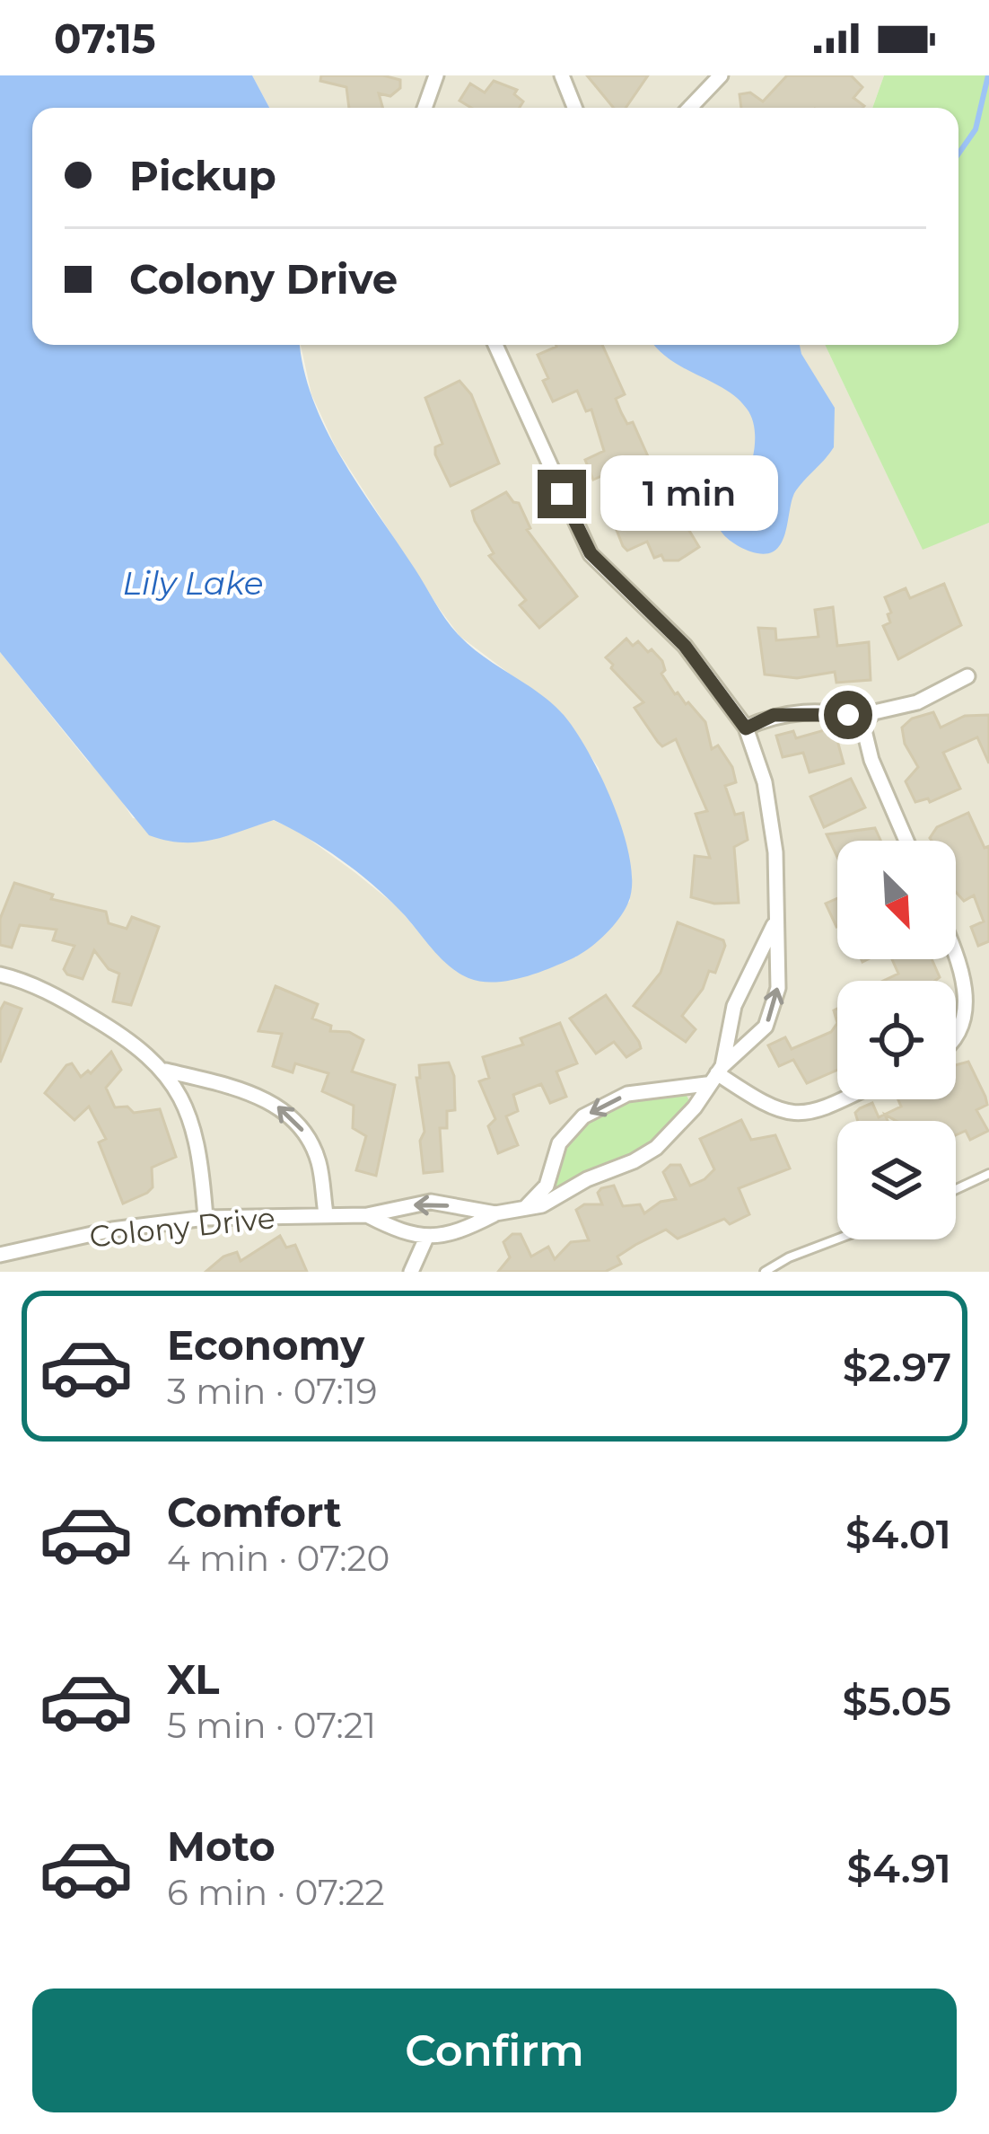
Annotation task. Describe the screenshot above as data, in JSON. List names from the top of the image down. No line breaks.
{"streets":{"street":["Colony Drive"]},"water":["Lily Lake"],"north":"bottom right","page":{"status":"07:15","banner":["Pickup","Colony Drive"],"bubble":"1 min","list":[{"name":"Economy","note":"3 min · 07:19","value":"$2.97"},{"name":"Comfort","note":"4 min · 07:20","value":"$4.01"},{"name":"XL","note":"5 min · 07:21","value":"$5.05"},{"name":"Moto","note":"6 min · 07:22","value":"$4.91"}],"buttons":"Confirm"}}
